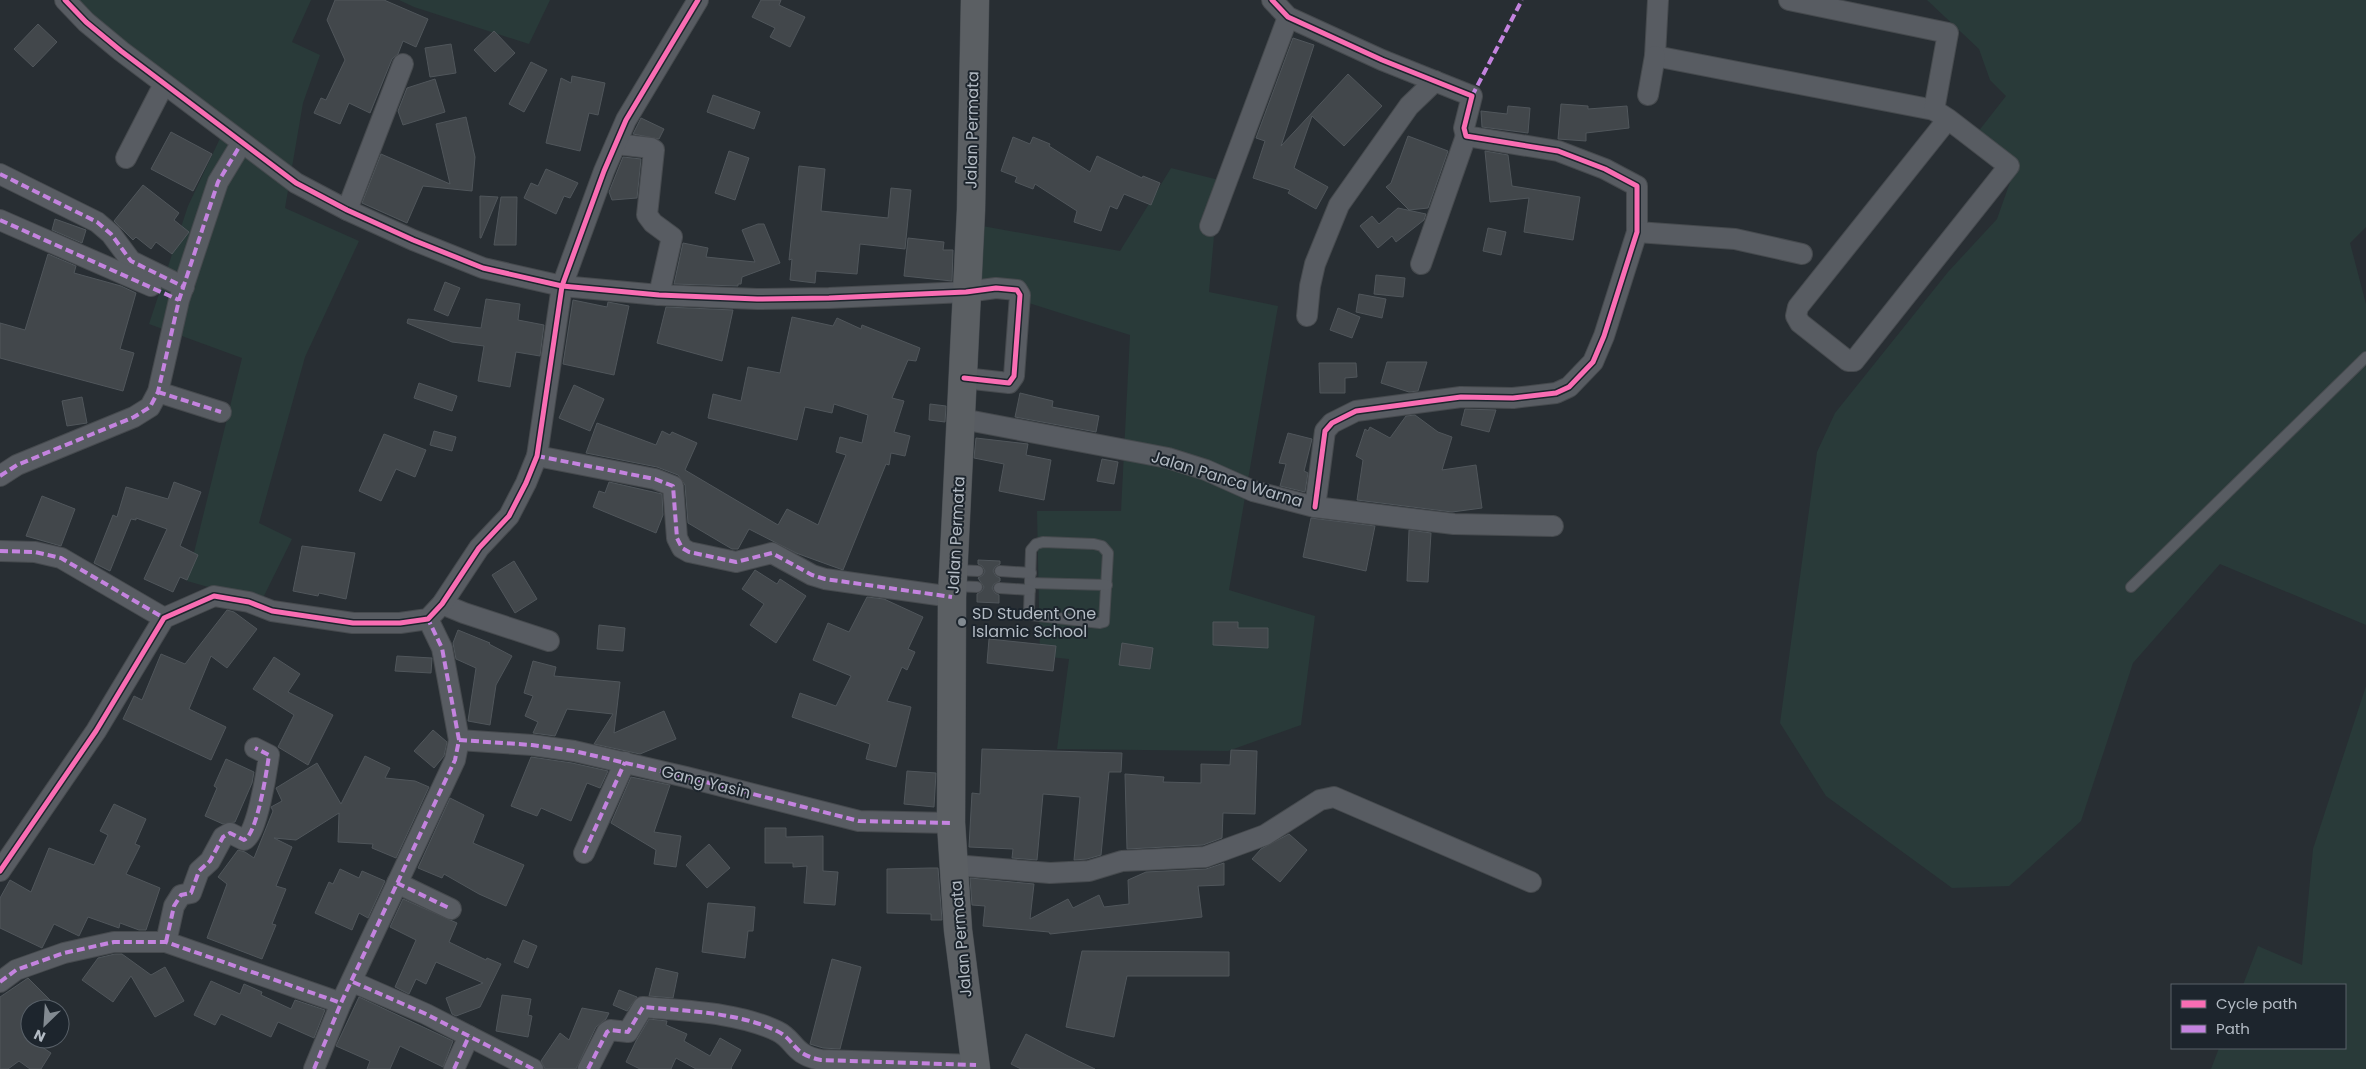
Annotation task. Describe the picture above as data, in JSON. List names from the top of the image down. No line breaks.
{"streets":{"main road":["Jalan Permata"],"street":["Jalan Panca Warna","Gang Yasin"]},"crossings":[["Jalan Permata","Jalan Panca Warna"],["Jalan Permata","Gang Yasin"]],"places":["SD Student One Islamic School"],"legend":["Cycle path","Path"],"north":"bottom left"}
